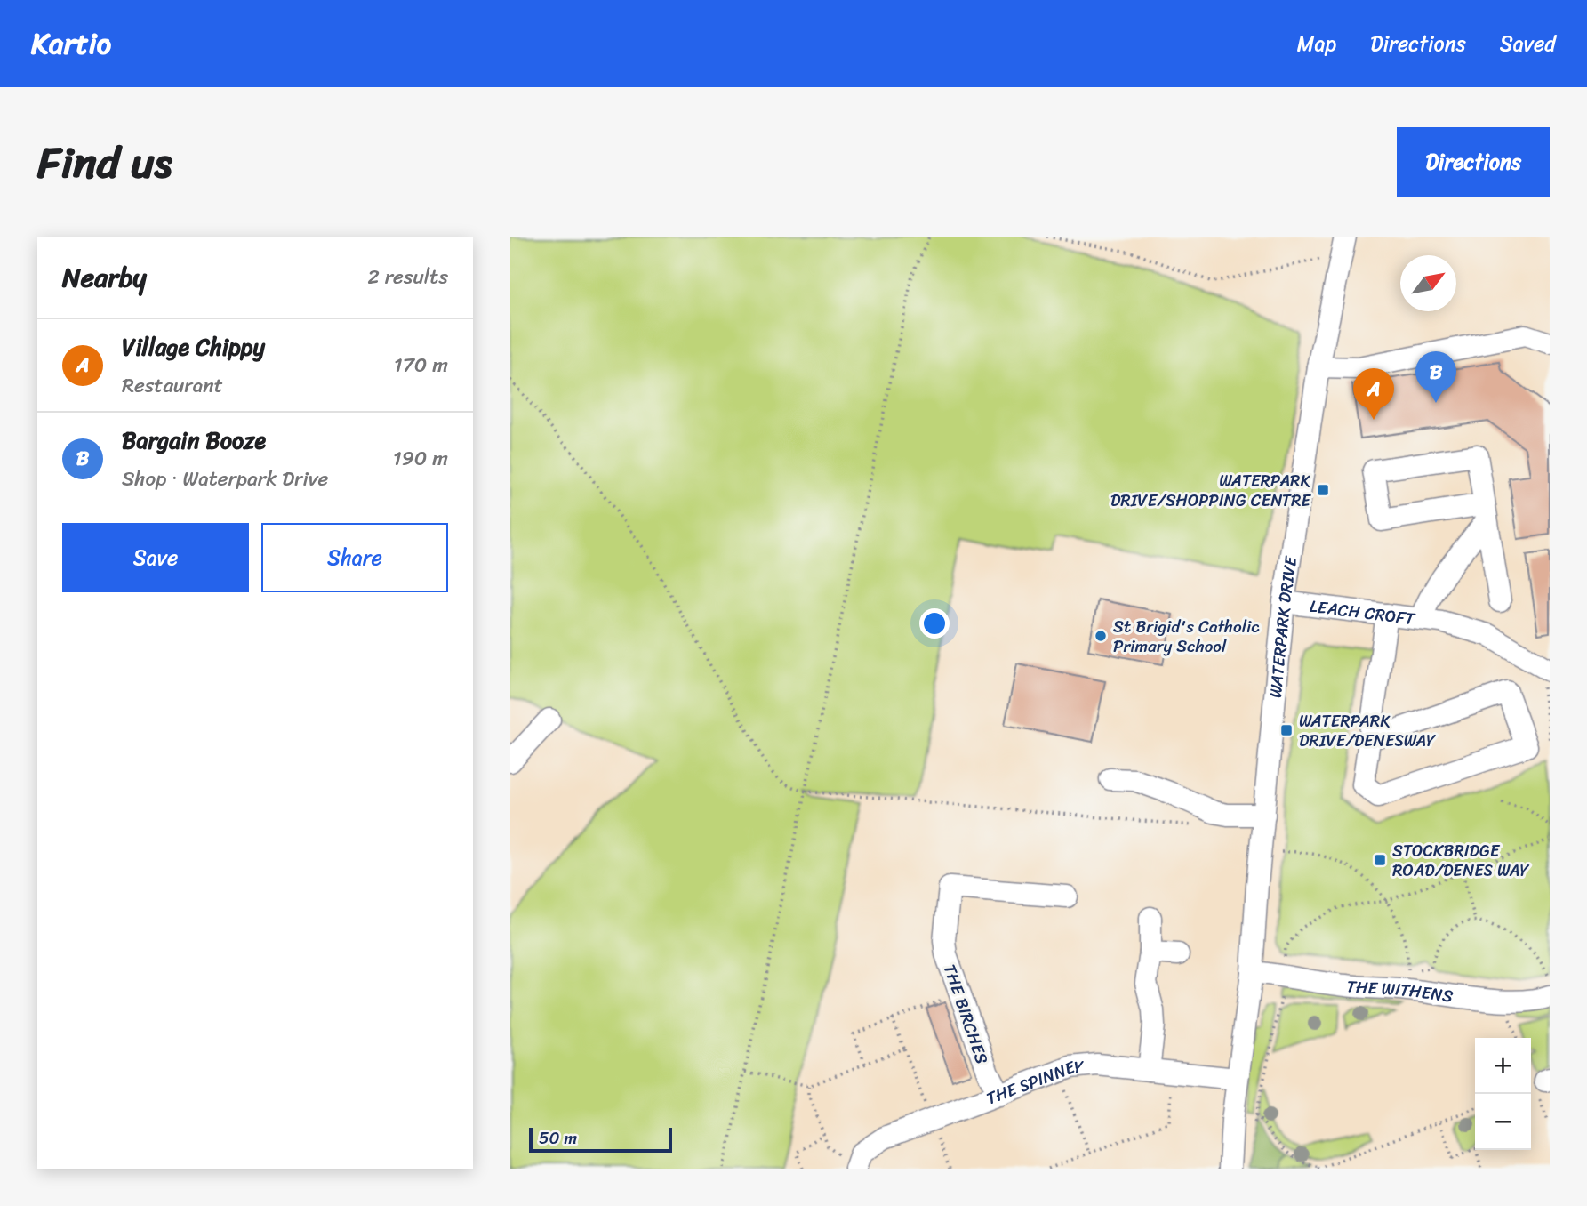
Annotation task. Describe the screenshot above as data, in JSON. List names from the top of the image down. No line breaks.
{"streets":{"street":["LEACH CROFT","WATERPARK DRIVE","THE WITHENS","THE BIRCHES","THE SPINNEY"]},"crossings":[["LEACH CROFT","WATERPARK DRIVE"],["WATERPARK DRIVE","THE WITHENS"],["WATERPARK DRIVE","THE SPINNEY"],["THE BIRCHES","THE SPINNEY"]],"places":{"transit":["WATERPARK DRIVE/SHOPPING CENTRE","WATERPARK DRIVE/DENESWAY","STOCKBRIDGE ROAD/DENES WAY"],"other":["St Brigid's Catholic Primary School"]},"scale_bar":"50 m","north":"top right","page":{"header":"Kartio","nav":["Map","Directions","Saved"],"title":"Find us","buttons":["Directions",["Save","Share"]],"heading":["Nearby","2 results"],"list":[{"mark":"A","name":"Village Chippy","note":"Restaurant","value":"170 m"},{"mark":"B","name":"Bargain Booze","note":"Shop · Waterpark Drive","value":"190 m"}],"pins":["B","A"],"map_buttons":["+","−"],"scale":"50 m"}}
